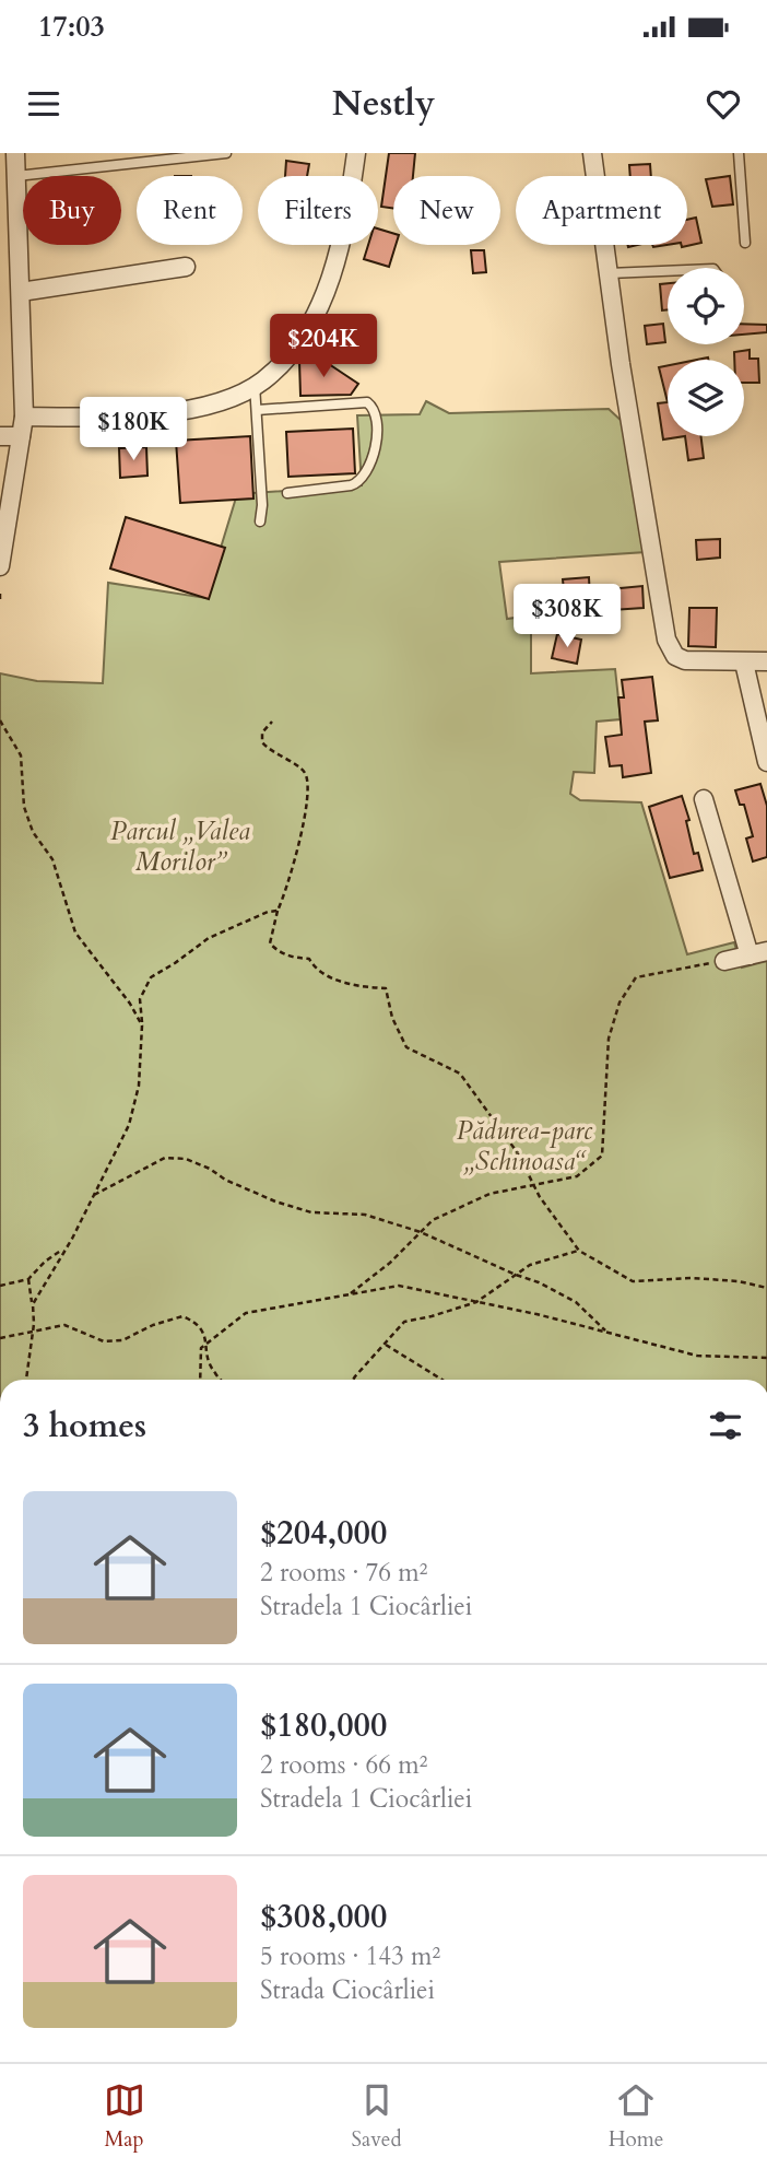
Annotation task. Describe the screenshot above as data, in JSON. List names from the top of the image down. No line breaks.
{"parks":["Parcul „Valea Morilor”","Pădurea-parc „Schinoasa“"],"page":{"status":"17:03","header":"Nestly","chip":["Buy","Rent","Filters","New","Apartment"],"price":["$204K","$180K","$308K"],"heading":"3 homes","list":[{"name":"$204,000","note":"2 rooms · 76 m² · Stradela 1 Ciocârliei"},{"name":"$180,000","note":"2 rooms · 66 m² · Stradela 1 Ciocârliei"},{"name":"$308,000","note":"5 rooms · 143 m² · Strada Ciocârliei"}],"tabs":["Map","Saved","Home"]}}
